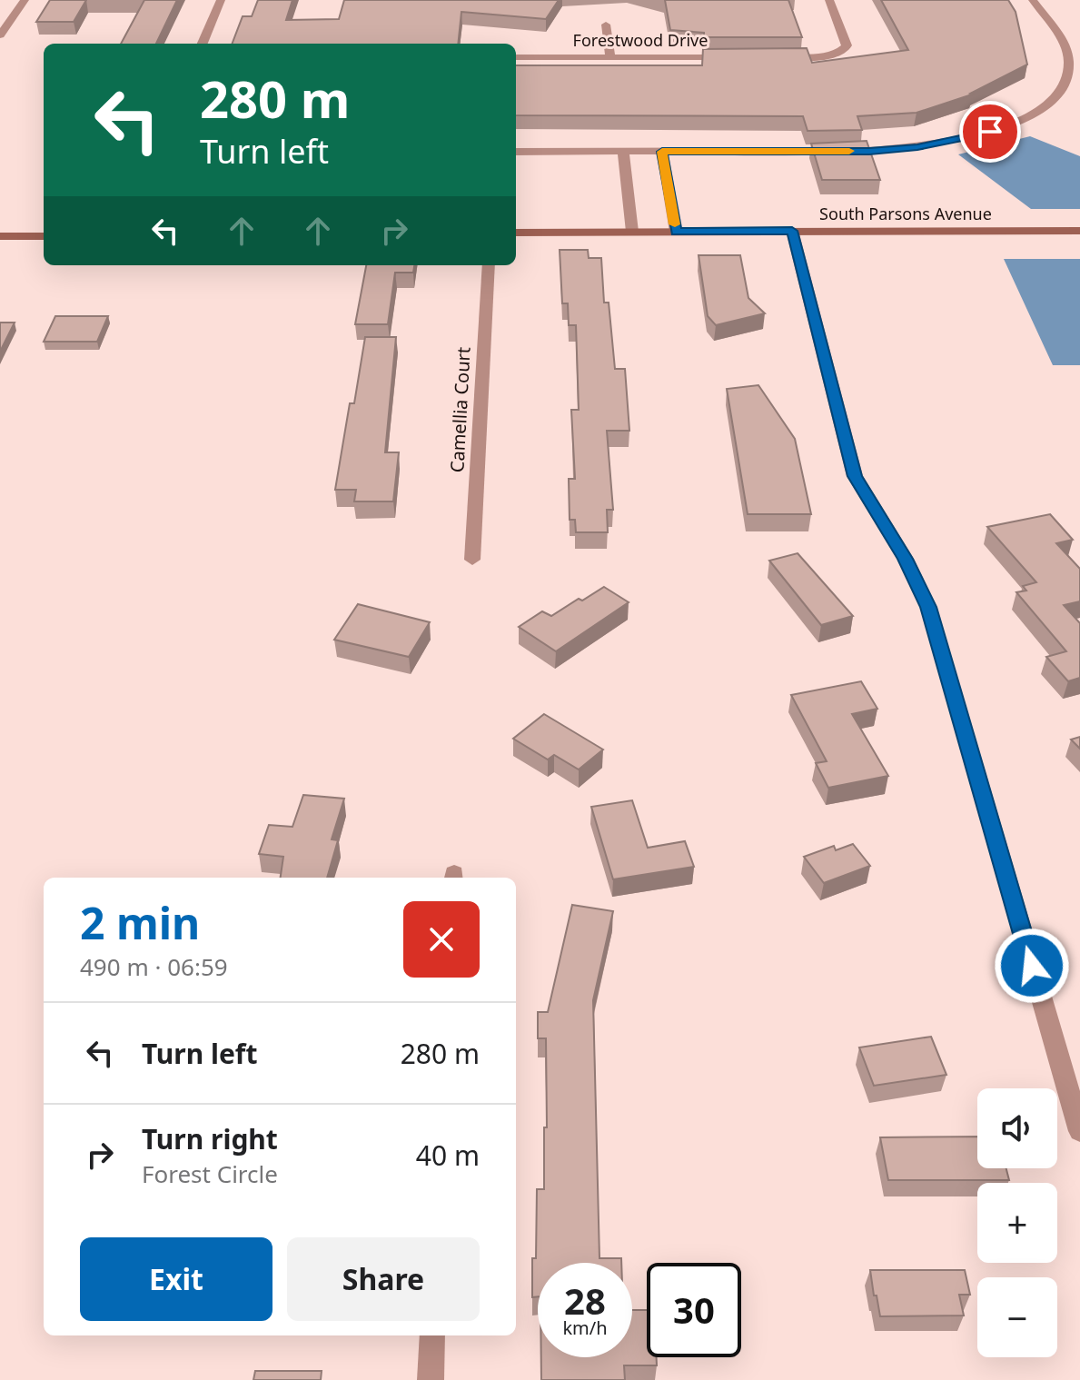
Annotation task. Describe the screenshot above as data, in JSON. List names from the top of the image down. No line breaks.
{"streets":{"main road":["South Parsons Avenue"],"street":["Forestwood Drive","Camellia Court"]},"page":{"turn":["280 m","Turn left"],"heading":["2 min","490 m · 06:59"],"list":[{"name":"Turn left","value":"280 m"},{"name":"Turn right","note":"Forest Circle","value":"40 m"}],"map_buttons":["+","−"],"buttons":["Exit","Share"],"speed":"28 km/h","limit":"30"}}
